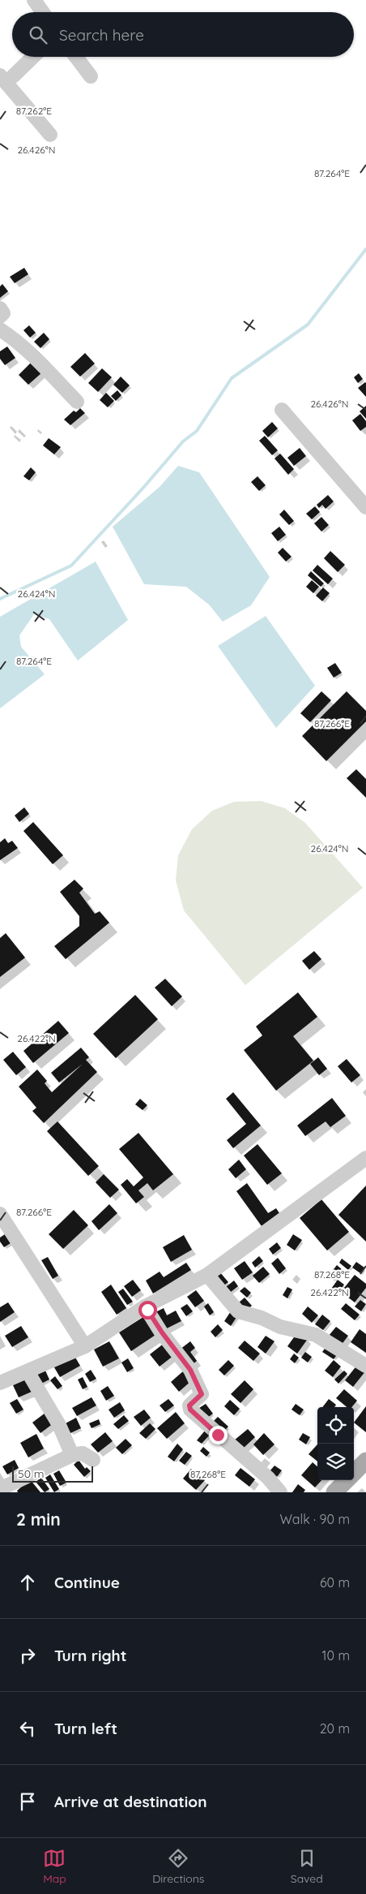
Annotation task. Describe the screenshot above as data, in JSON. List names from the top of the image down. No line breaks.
{"scale_bar":"50 m","page":{"search":"Search here","scale":"50 m","heading":["2 min","Walk · 90 m"],"list":[["Continue","60 m"],["Turn right","10 m"],["Turn left","20 m"],"Arrive at destination"],"nav":["Map","Directions","Saved"]},"coordinates":["87.262°E","26.426°N","87.264°E","26.424°N","87.266°E","26.422°N","87.268°E"]}
